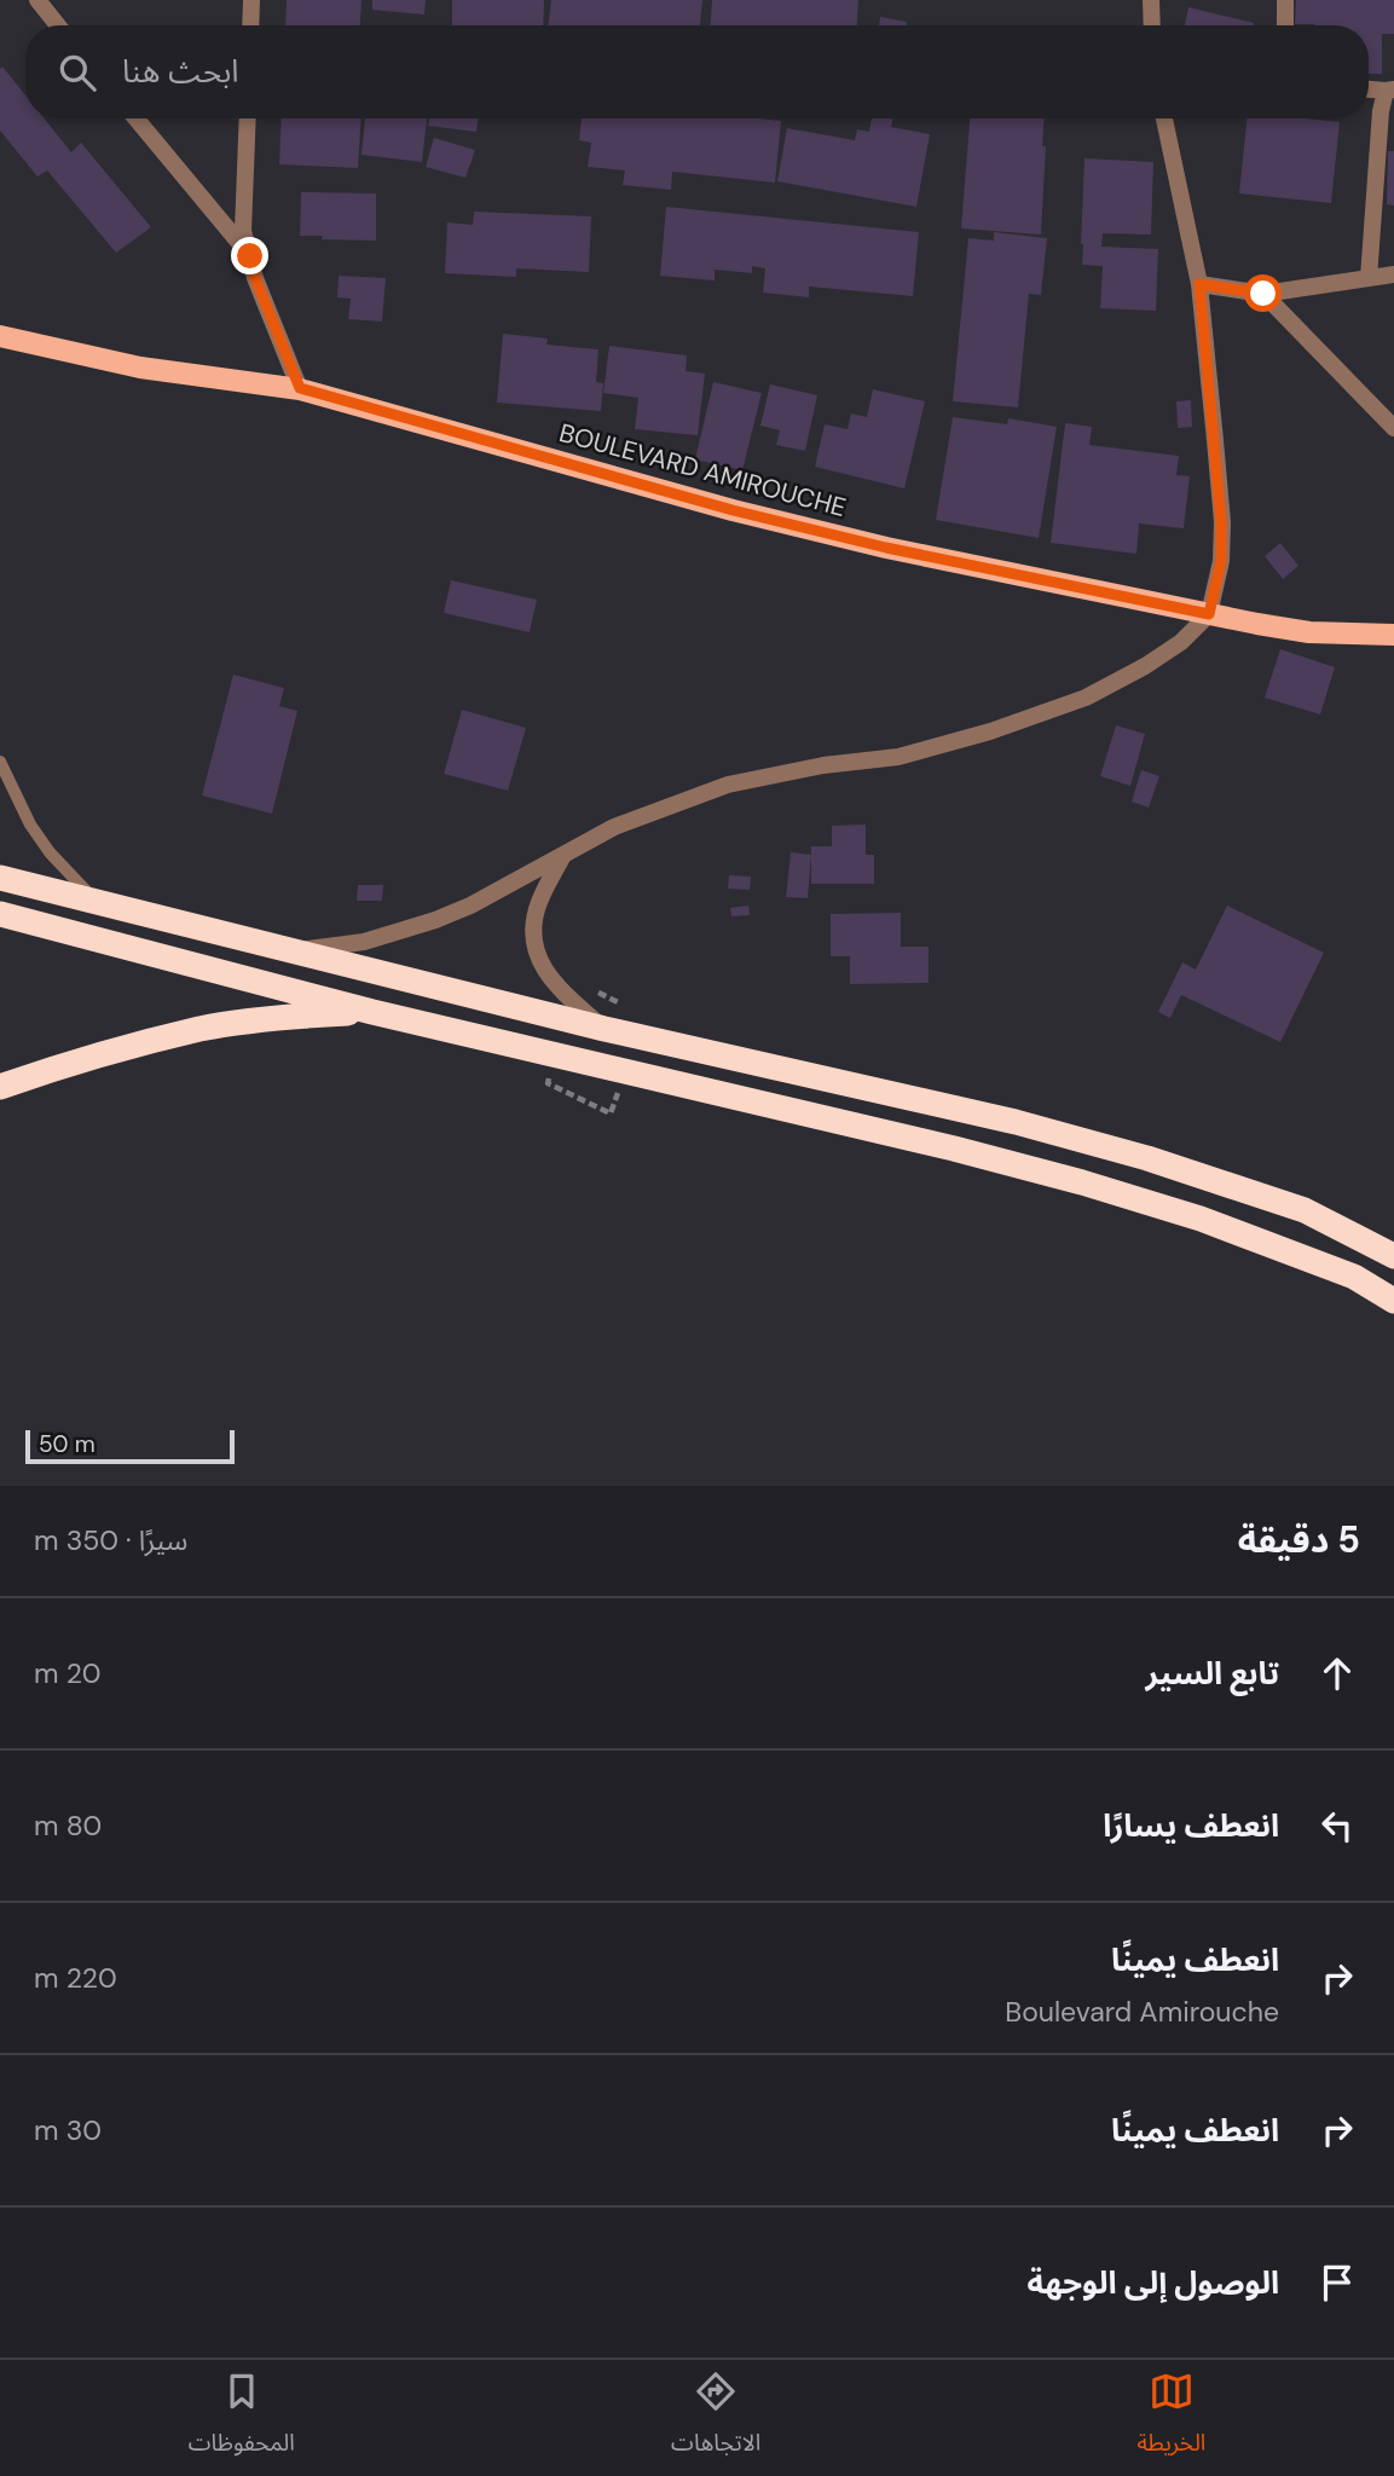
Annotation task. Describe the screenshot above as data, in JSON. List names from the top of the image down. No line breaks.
{"streets":{"main road":["BOULEVARD AMIROUCHE"]},"scale_bar":"50 m","page":{"search":"ابحث هنا","scale":"50 m","heading":["5 دقيقة","سيرًا · 350 m"],"list":[["تابع السير","20 m"],["انعطف يسارًا","80 m"],["انعطف يمينًا","Boulevard Amirouche","220 m"],["انعطف يمينًا","30 m"],"الوصول إلى الوجهة"],"nav":["الخريطة","الاتجاهات","المحفوظات"]}}
